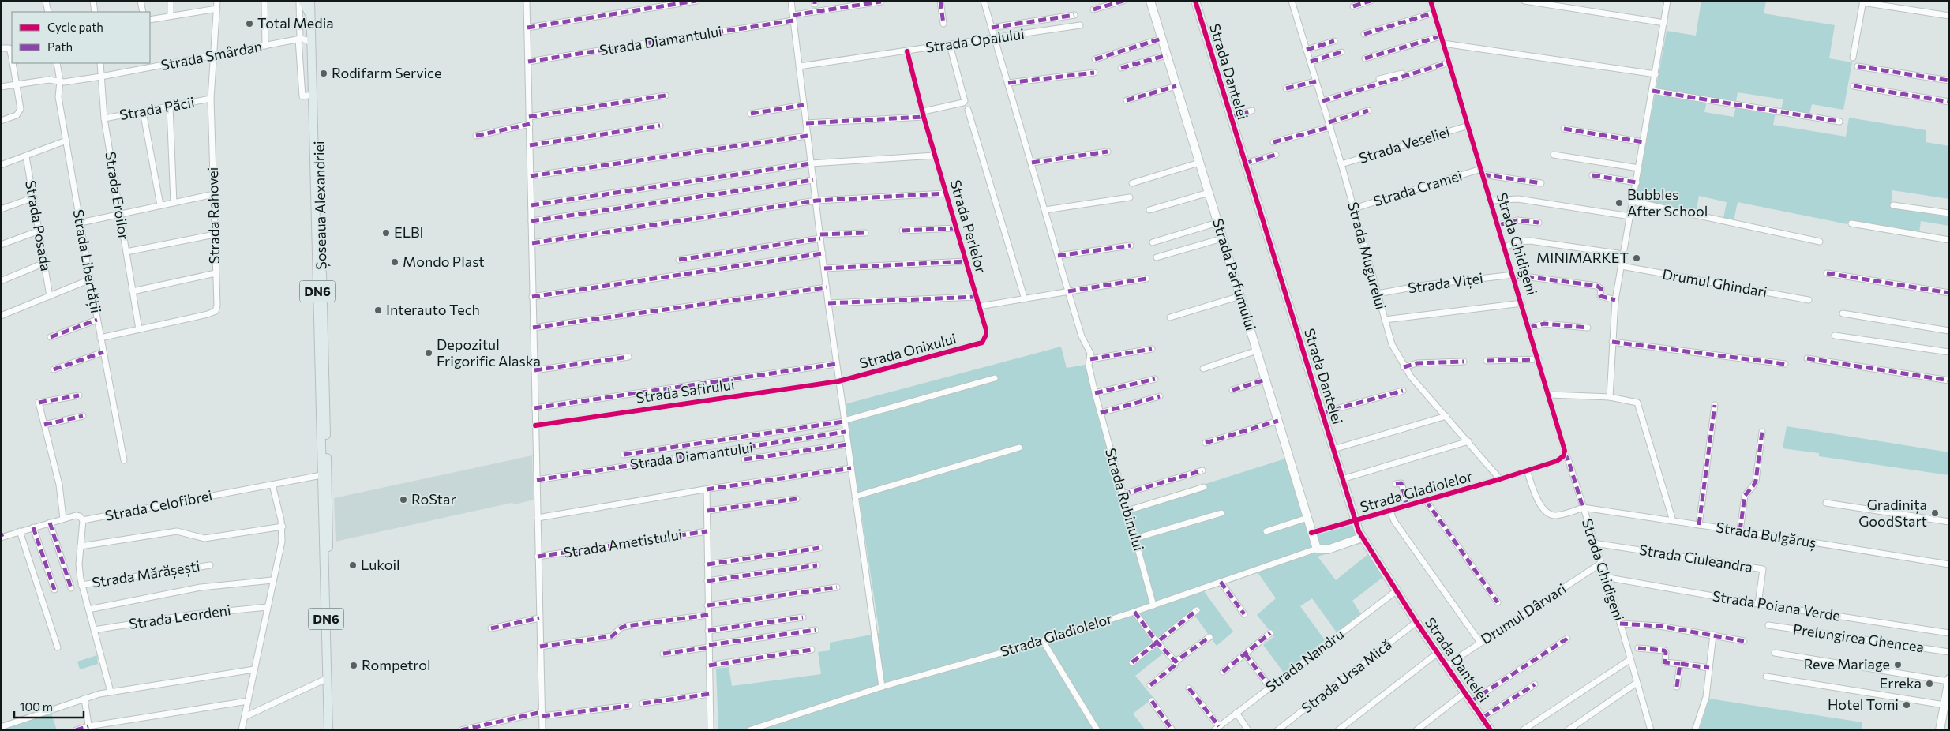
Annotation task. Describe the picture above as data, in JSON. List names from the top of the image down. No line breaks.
{"streets":{"main road":["Șoseaua Alexandriei","DN6"],"street":["Strada Diamantului","Strada Opalului","Strada Smârdan","Strada Dantelei","Strada Păcii","Strada Veseliei","Strada Cramei","Strada Eroilor","Strada Rahovei","Strada Posada","Strada Perlelor","Strada Ghidigeni","Strada Mugurelui","Strada Libertății","Strada Parfumului","Strada Viței","Drumul Ghindari","Strada Onixului","Strada Safirului","Strada Gladiolelor","Strada Rubinului","Strada Celofibrei","Strada Bulgăruș","Strada Ametistului","Strada Ciuleandra","Strada Mărășești","Strada Poiana Verde","Drumul Dârvari","Strada Leordeni","Prelungirea Ghencea","Strada Nandru","Strada Ursa Mică"]},"crossings":[["Strada Opalului","Strada Perlelor"],["Strada Opalului","Strada Rubinului"],["Strada Smârdan","Strada Eroilor"],["Strada Smârdan","Strada Rahovei"],["Strada Smârdan","Strada Libertății"],["Strada Dantelei","Strada Gladiolelor"],["Strada Dantelei","Drumul Dârvari"],["Strada Dantelei","Strada Nandru"],["Strada Dantelei","Strada Ursa Mică"],["Strada Păcii","Strada Eroilor"],["Strada Păcii","Strada Rahovei"],["Strada Veseliei","Strada Ghidigeni"],["Strada Veseliei","Strada Mugurelui"],["Strada Cramei","Strada Ghidigeni"],["Strada Cramei","Strada Mugurelui"],["Strada Eroilor","Strada Rahovei"],["Șoseaua Alexandriei","Strada Celofibrei"],["Strada Rahovei","Strada Libertății"],["Strada Perlelor","Strada Onixului"],["Strada Ghidigeni","Strada Viței"],["Strada Ghidigeni","Strada Gladiolelor"],["Strada Ghidigeni","Strada Bulgăruș"],["Strada Ghidigeni","Strada Ciuleandra"],["Strada Ghidigeni","Strada Poiana Verde"],["Strada Ghidigeni","Drumul Dârvari"],["Strada Mugurelui","Strada Viței"],["Strada Mugurelui","Strada Gladiolelor"],["Strada Parfumului","Strada Gladiolelor"],["Strada Onixului","Strada Safirului"],["Strada Gladiolelor","Strada Rubinului"],["Strada Celofibrei","Strada Mărășești"],["Strada Ciuleandra","Strada Poiana Verde"],["Strada Mărășești","Strada Leordeni"]],"places":["Total Media","Rodifarm Service","Bubbles After School","ELBI","MINIMARKET","Mondo Plast","Interauto Tech","Depozitul Frigorific Alaska","RoStar","Gradinița GoodStart","Lukoil","Reve Mariage","Rompetrol","Erreka","Hotel Tomi"],"legend":["Cycle path","Path"],"scale_bar":"100 m"}
